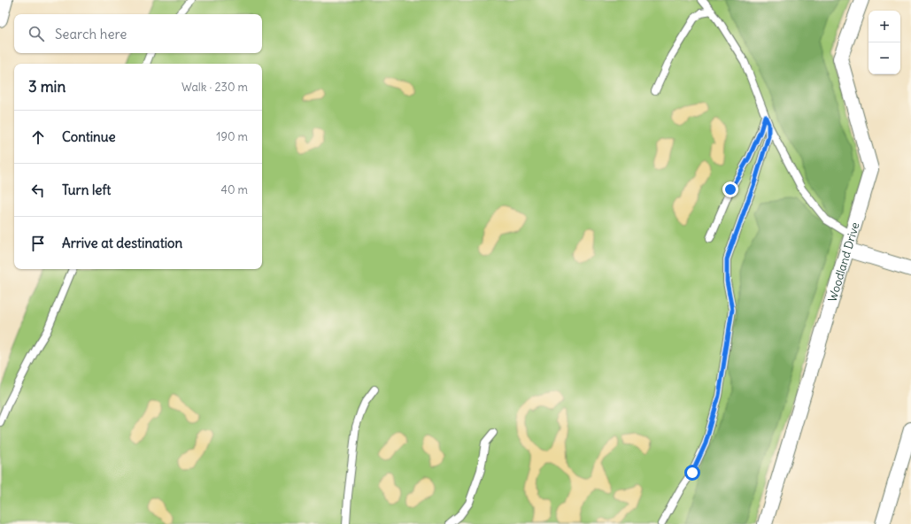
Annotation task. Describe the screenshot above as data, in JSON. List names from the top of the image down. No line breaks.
{"streets":{"street":["Woodland Drive"]},"page":{"map_buttons":["+","−"],"search":"Search here","heading":["3 min","Walk · 230 m"],"list":[["Continue","190 m"],["Turn left","40 m"],"Arrive at destination"]}}
